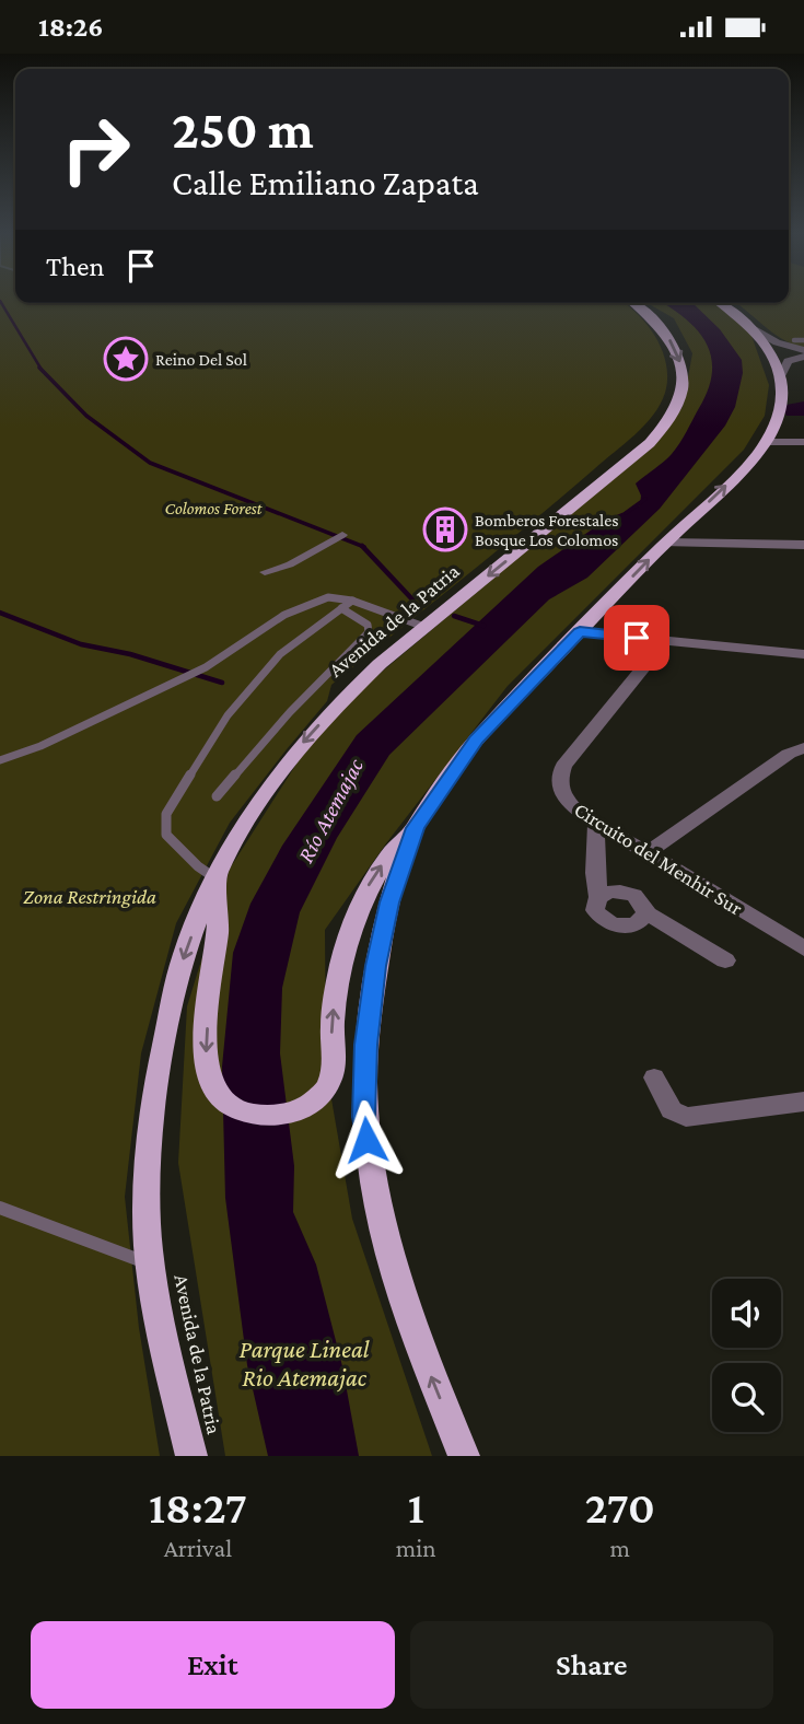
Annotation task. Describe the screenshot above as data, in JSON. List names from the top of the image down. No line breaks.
{"streets":{"main road":["Avenida de la Patria"],"street":["Circuito del Menhir Sur"]},"water":["Río Atemajac"],"parks":["Colomos Forest","Zona Restringida","Parque Lineal Rio Atemajac"],"places":{"place":["Reino Del Sol"],"building":["Bomberos Forestales Bosque Los Colomos"]},"page":{"status":"18:26","turn":["250 m","Calle Emiliano Zapata"],"then":"Then","eta":["18:27","Arrival","1","min","270","m"],"buttons":["Exit","Share"]}}
